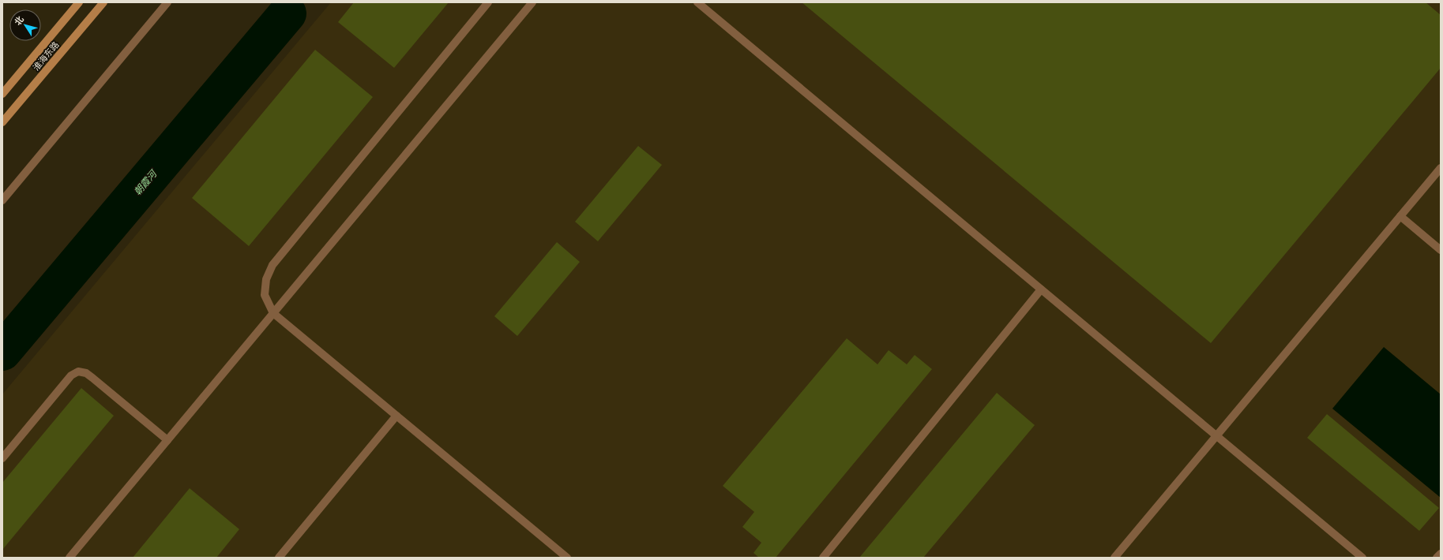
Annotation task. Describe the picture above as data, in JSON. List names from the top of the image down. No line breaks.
{"streets":{"main road":["淮海东路"]},"water":["朝霞河"],"north":"top left"}
